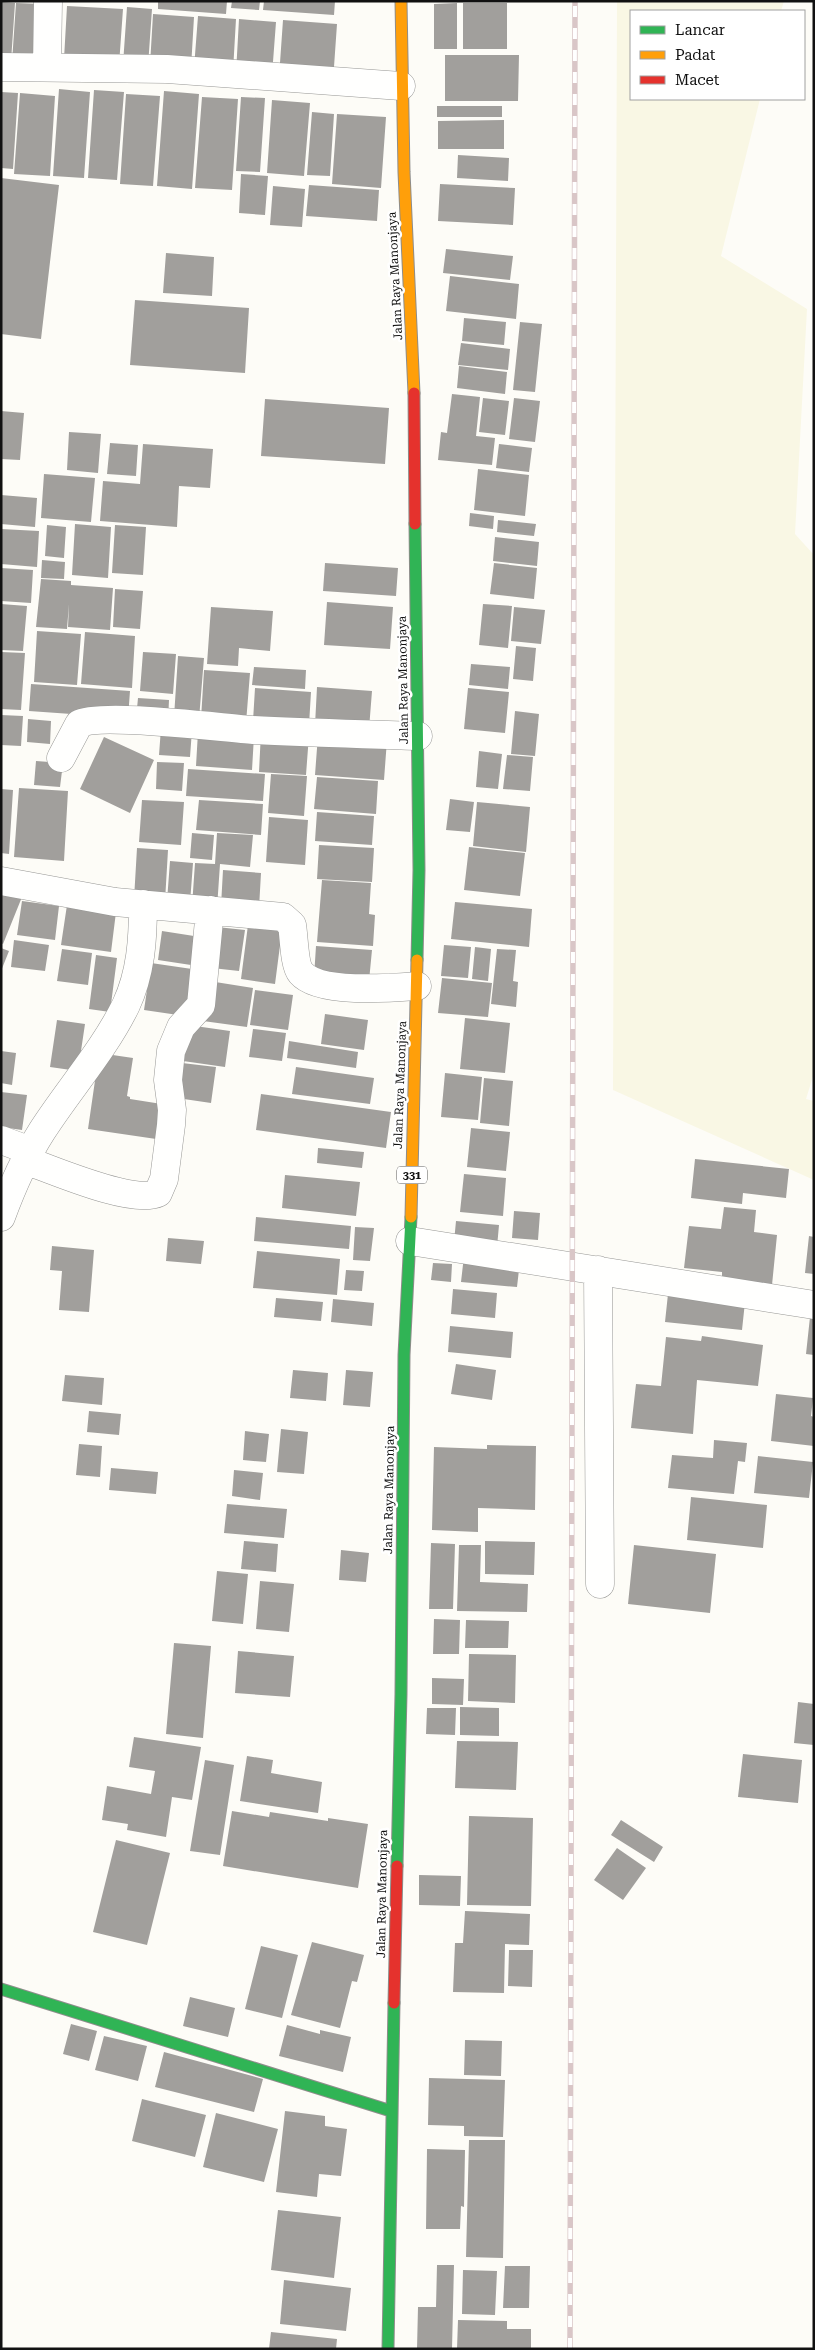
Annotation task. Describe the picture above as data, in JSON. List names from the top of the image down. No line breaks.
{"streets":{"main road":["Jalan Raya Manonjaya","331"]},"legend":["Lancar","Padat","Macet"]}
